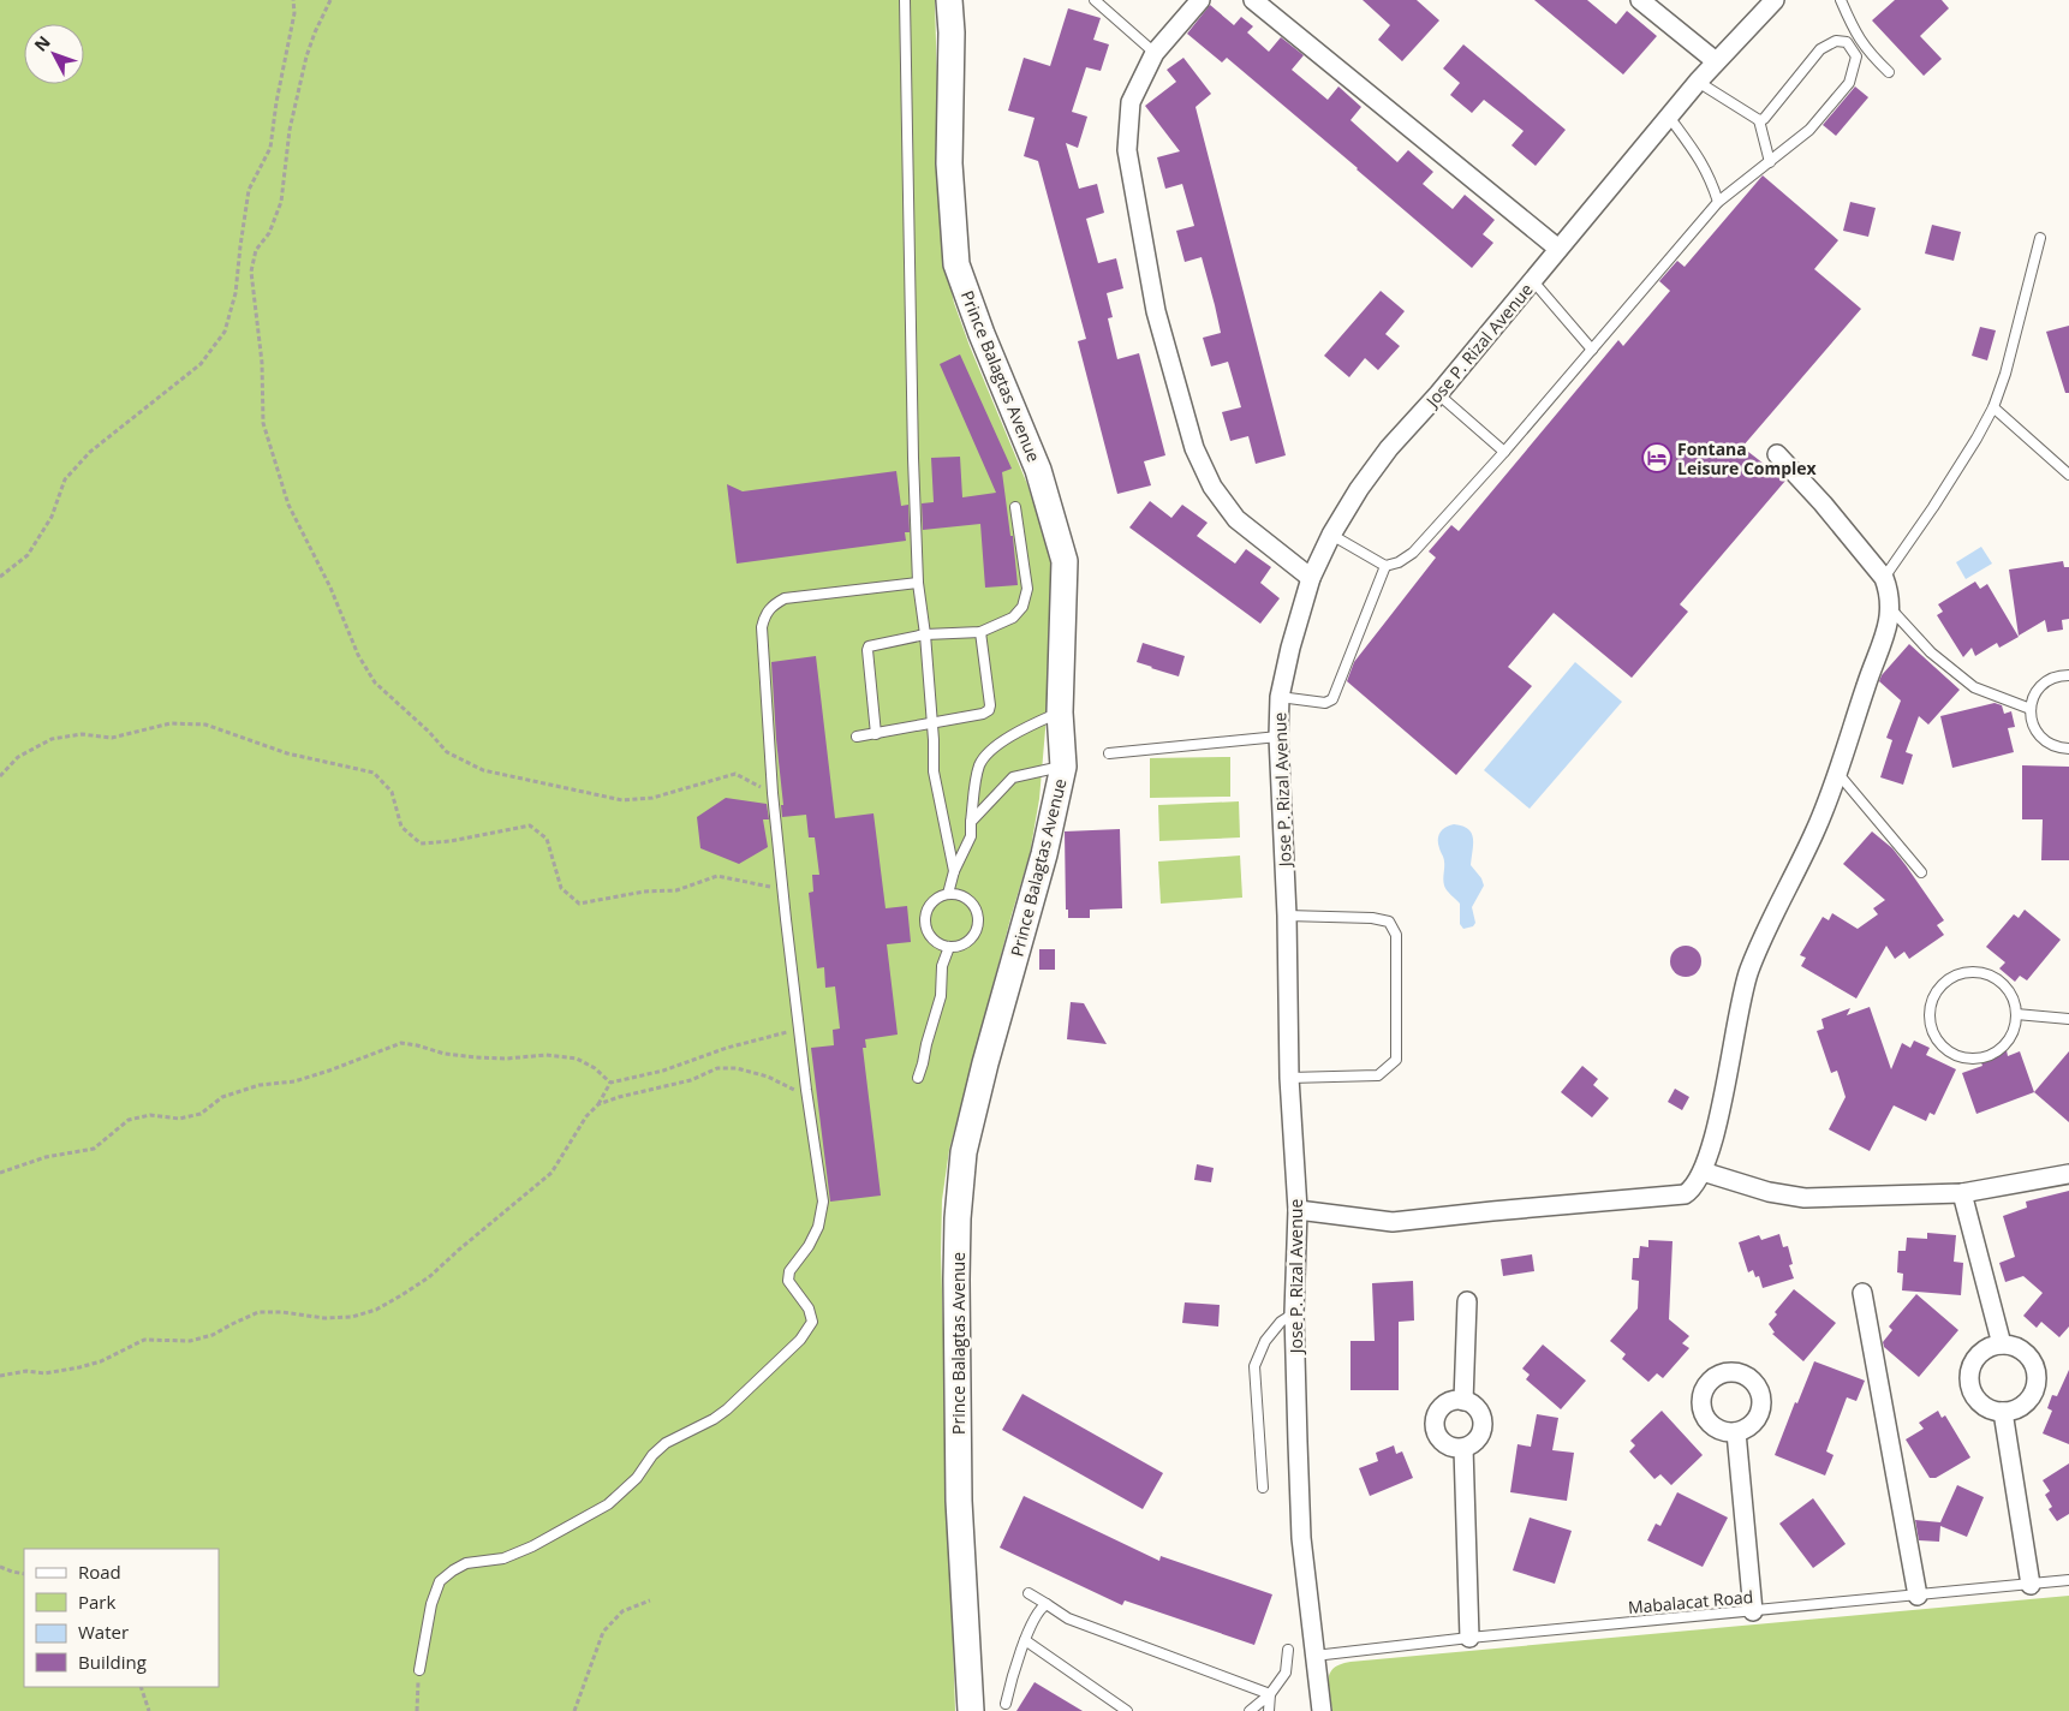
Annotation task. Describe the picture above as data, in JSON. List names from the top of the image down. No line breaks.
{"streets":{"main road":["Prince Balagtas Avenue"],"street":["Jose P. Rizal Avenue"],"lane":["Mabalacat Road"]},"crossings":[["Jose P. Rizal Avenue","Mabalacat Road"]],"places":{"hotel":["Fontana Leisure Complex"]},"legend":["Road","Park","Water","Building"],"north":"top left"}
